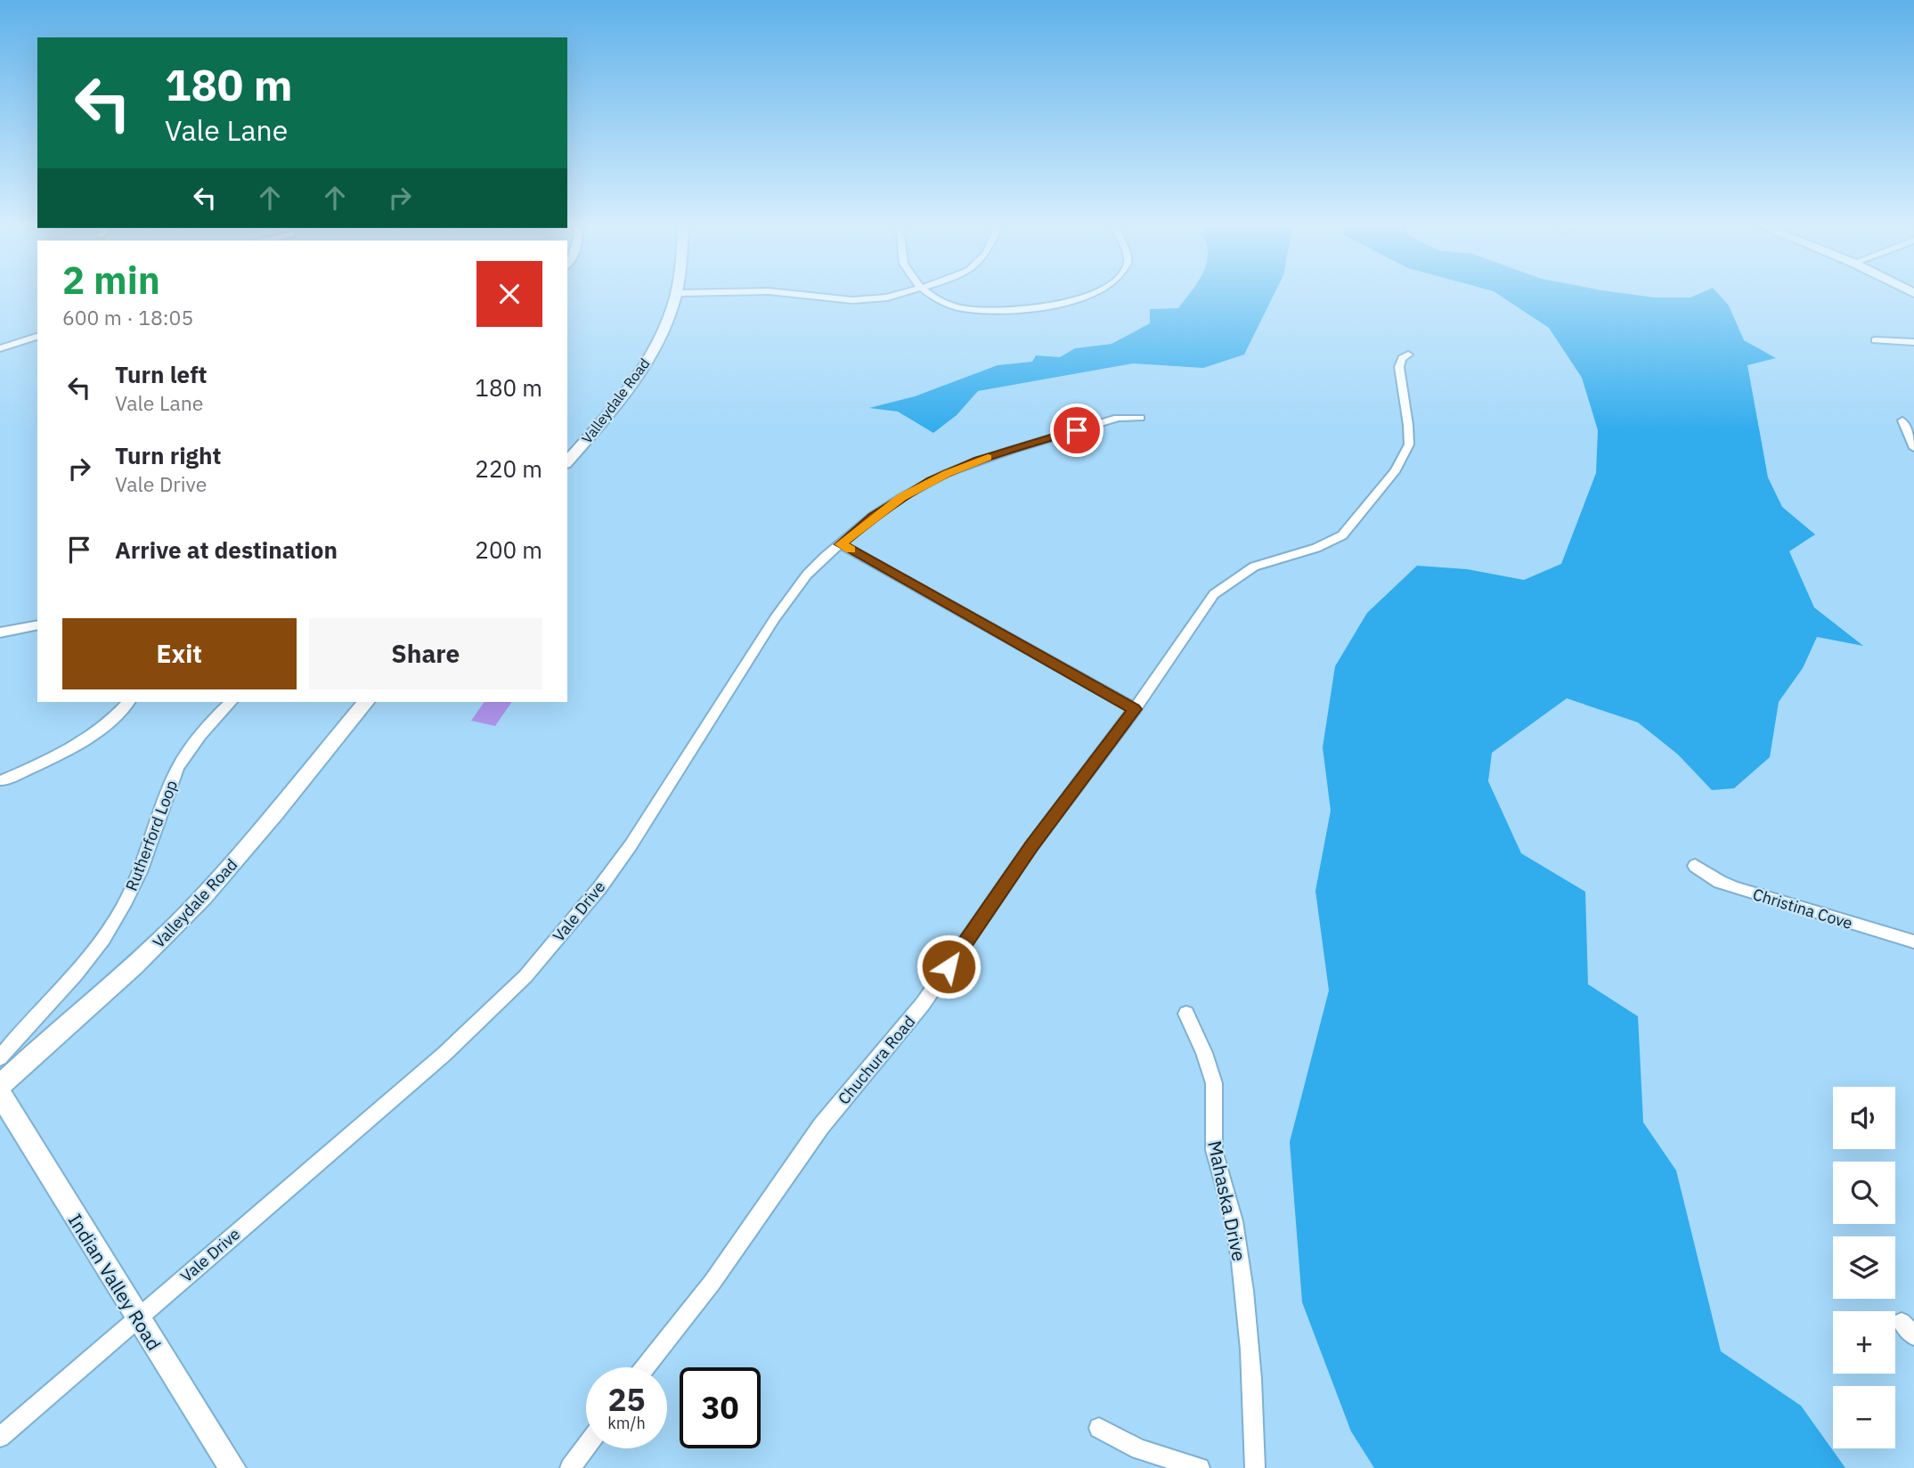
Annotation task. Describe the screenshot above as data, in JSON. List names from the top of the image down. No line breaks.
{"streets":{"main road":["Valleydale Road","Indian Valley Road"],"street":["Rutherford Loop","Christina Cove","Vale Drive","Chuchura Road","Mahaska Drive"]},"crossings":[["Vale Drive","Indian Valley Road"]],"page":{"turn":["180 m","Vale Lane"],"heading":["2 min","600 m · 18:05"],"list":[{"name":"Turn left","note":"Vale Lane","value":"180 m"},{"name":"Turn right","note":"Vale Drive","value":"220 m"},{"name":"Arrive at destination","value":"200 m"}],"buttons":["Exit","Share"],"map_buttons":["+","−"],"speed":"25 km/h","limit":"30"}}
